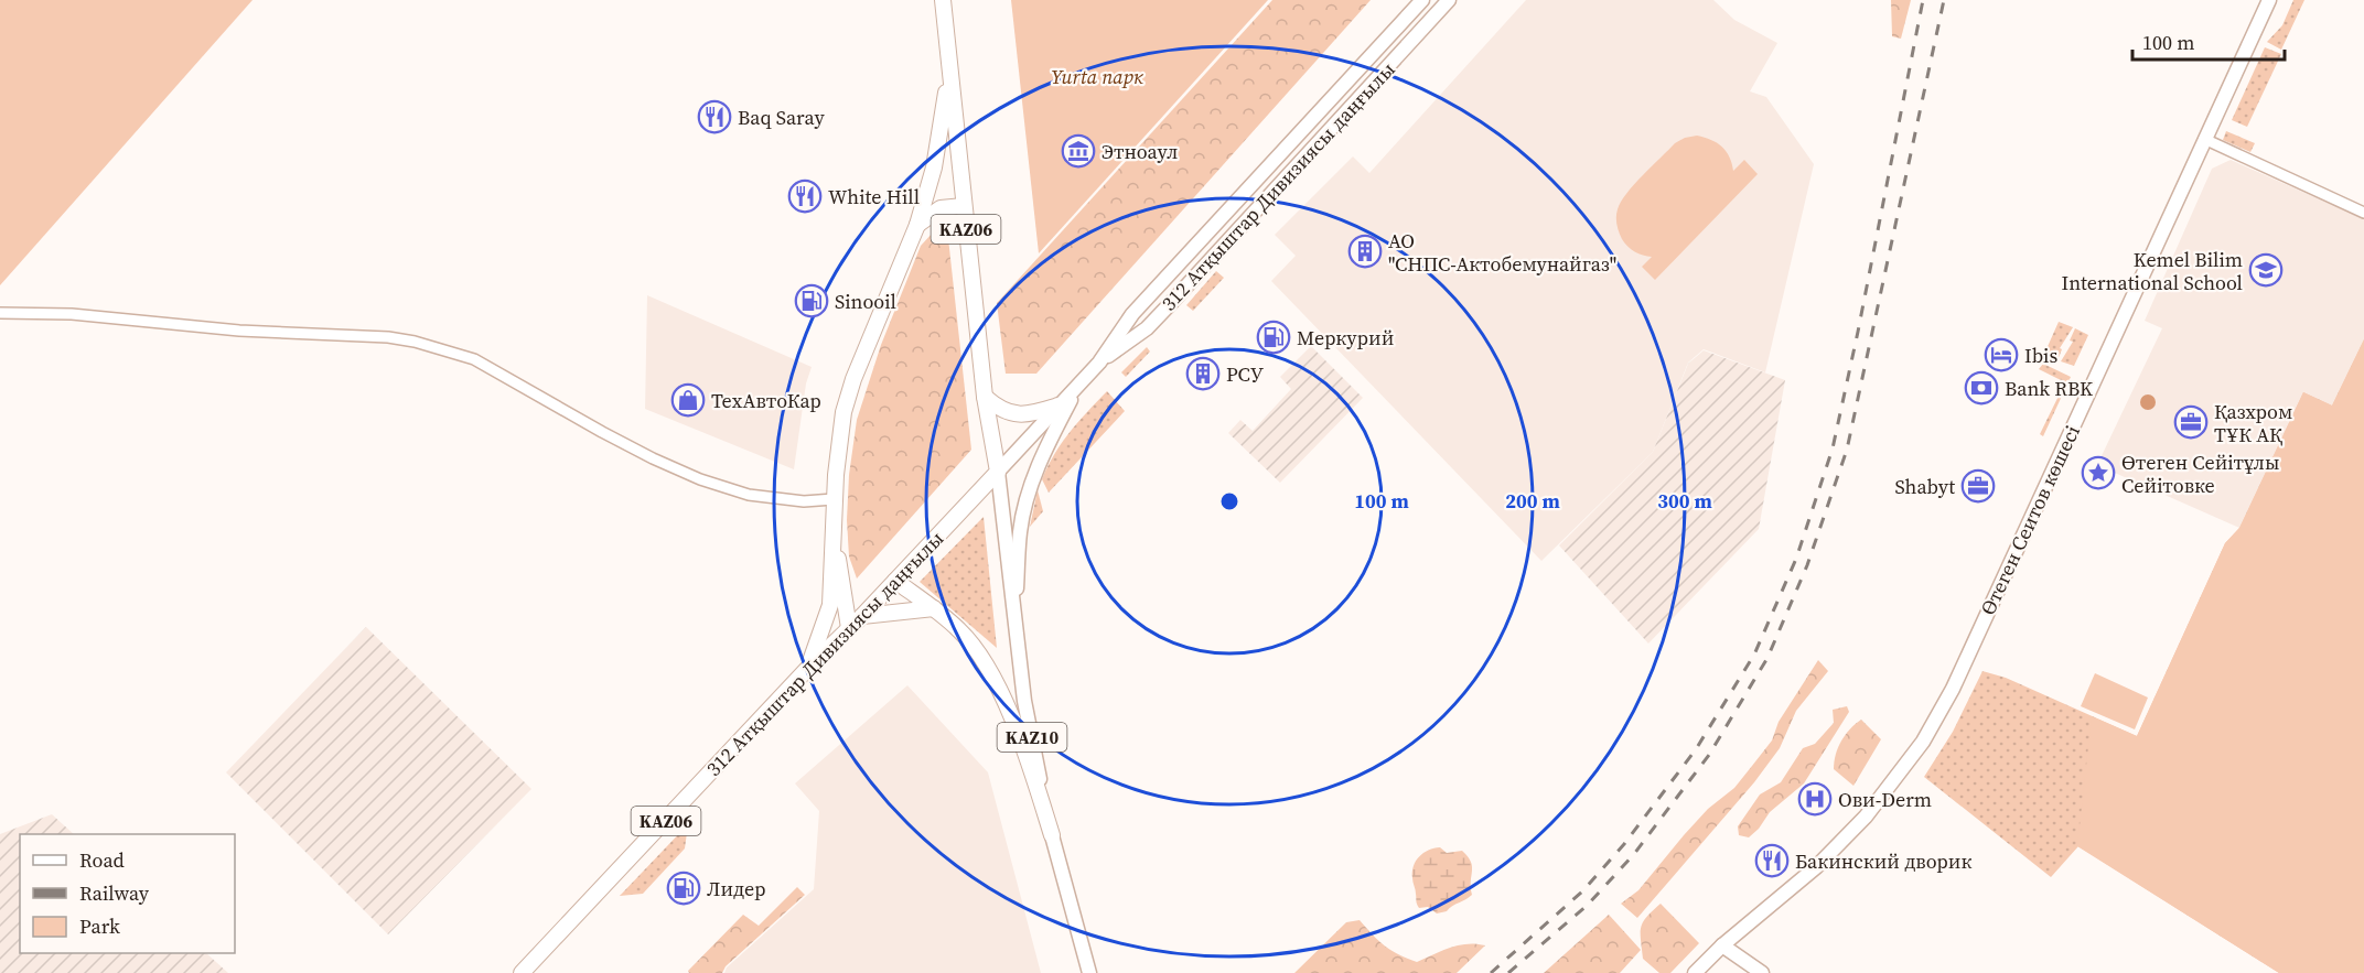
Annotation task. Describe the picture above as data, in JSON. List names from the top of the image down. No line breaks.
{"streets":{"highway":["312 Атқыштар Дивизиясы даңғылы","KАZ06"],"main road":["Өтеген Сеитов көшесі","KAZ10"]},"crossings":[["312 Атқыштар Дивизиясы даңғылы","KАZ06"],["312 Атқыштар Дивизиясы даңғылы","KAZ10"],["KАZ06","KAZ10"]],"parks":["Yurta парк"],"places":{"restaurant":["Baq Saray","White Hill","Бакинский дворик"],"museum":["Этноаул"],"building":["АО \"СНПС-Актобемунайгаз\"","РСУ"],"school or university":["Kemel Bilim International School"],"fuel station":["Sinooil","Меркурий","Лидер"],"hotel":["Ibis"],"bank":["Bank RBK"],"shop":["ТехАвтоКар"],"office":["Қазхром ТҰК АҚ","Shabyt"],"place":["Өтеген Сейітұлы Сейітовке"],"hospital":["Ови-Derm"]},"legend":["Road","Railway","Park"],"scale_bar":"100 m","rings":["100 m","200 m","300 m"]}
